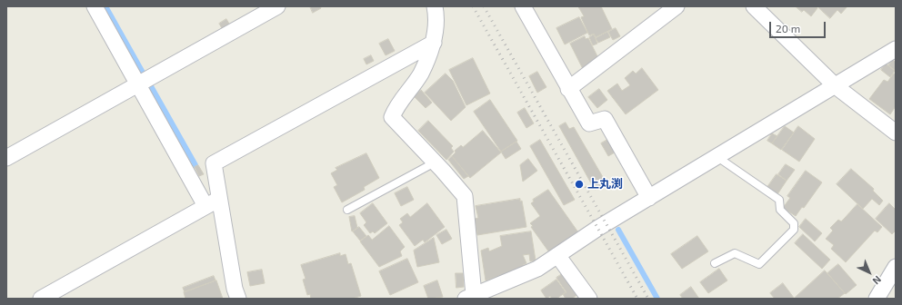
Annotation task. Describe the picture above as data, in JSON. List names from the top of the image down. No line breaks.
{"places":["上丸渕"],"scale_bar":"20 m","north":"bottom right"}
